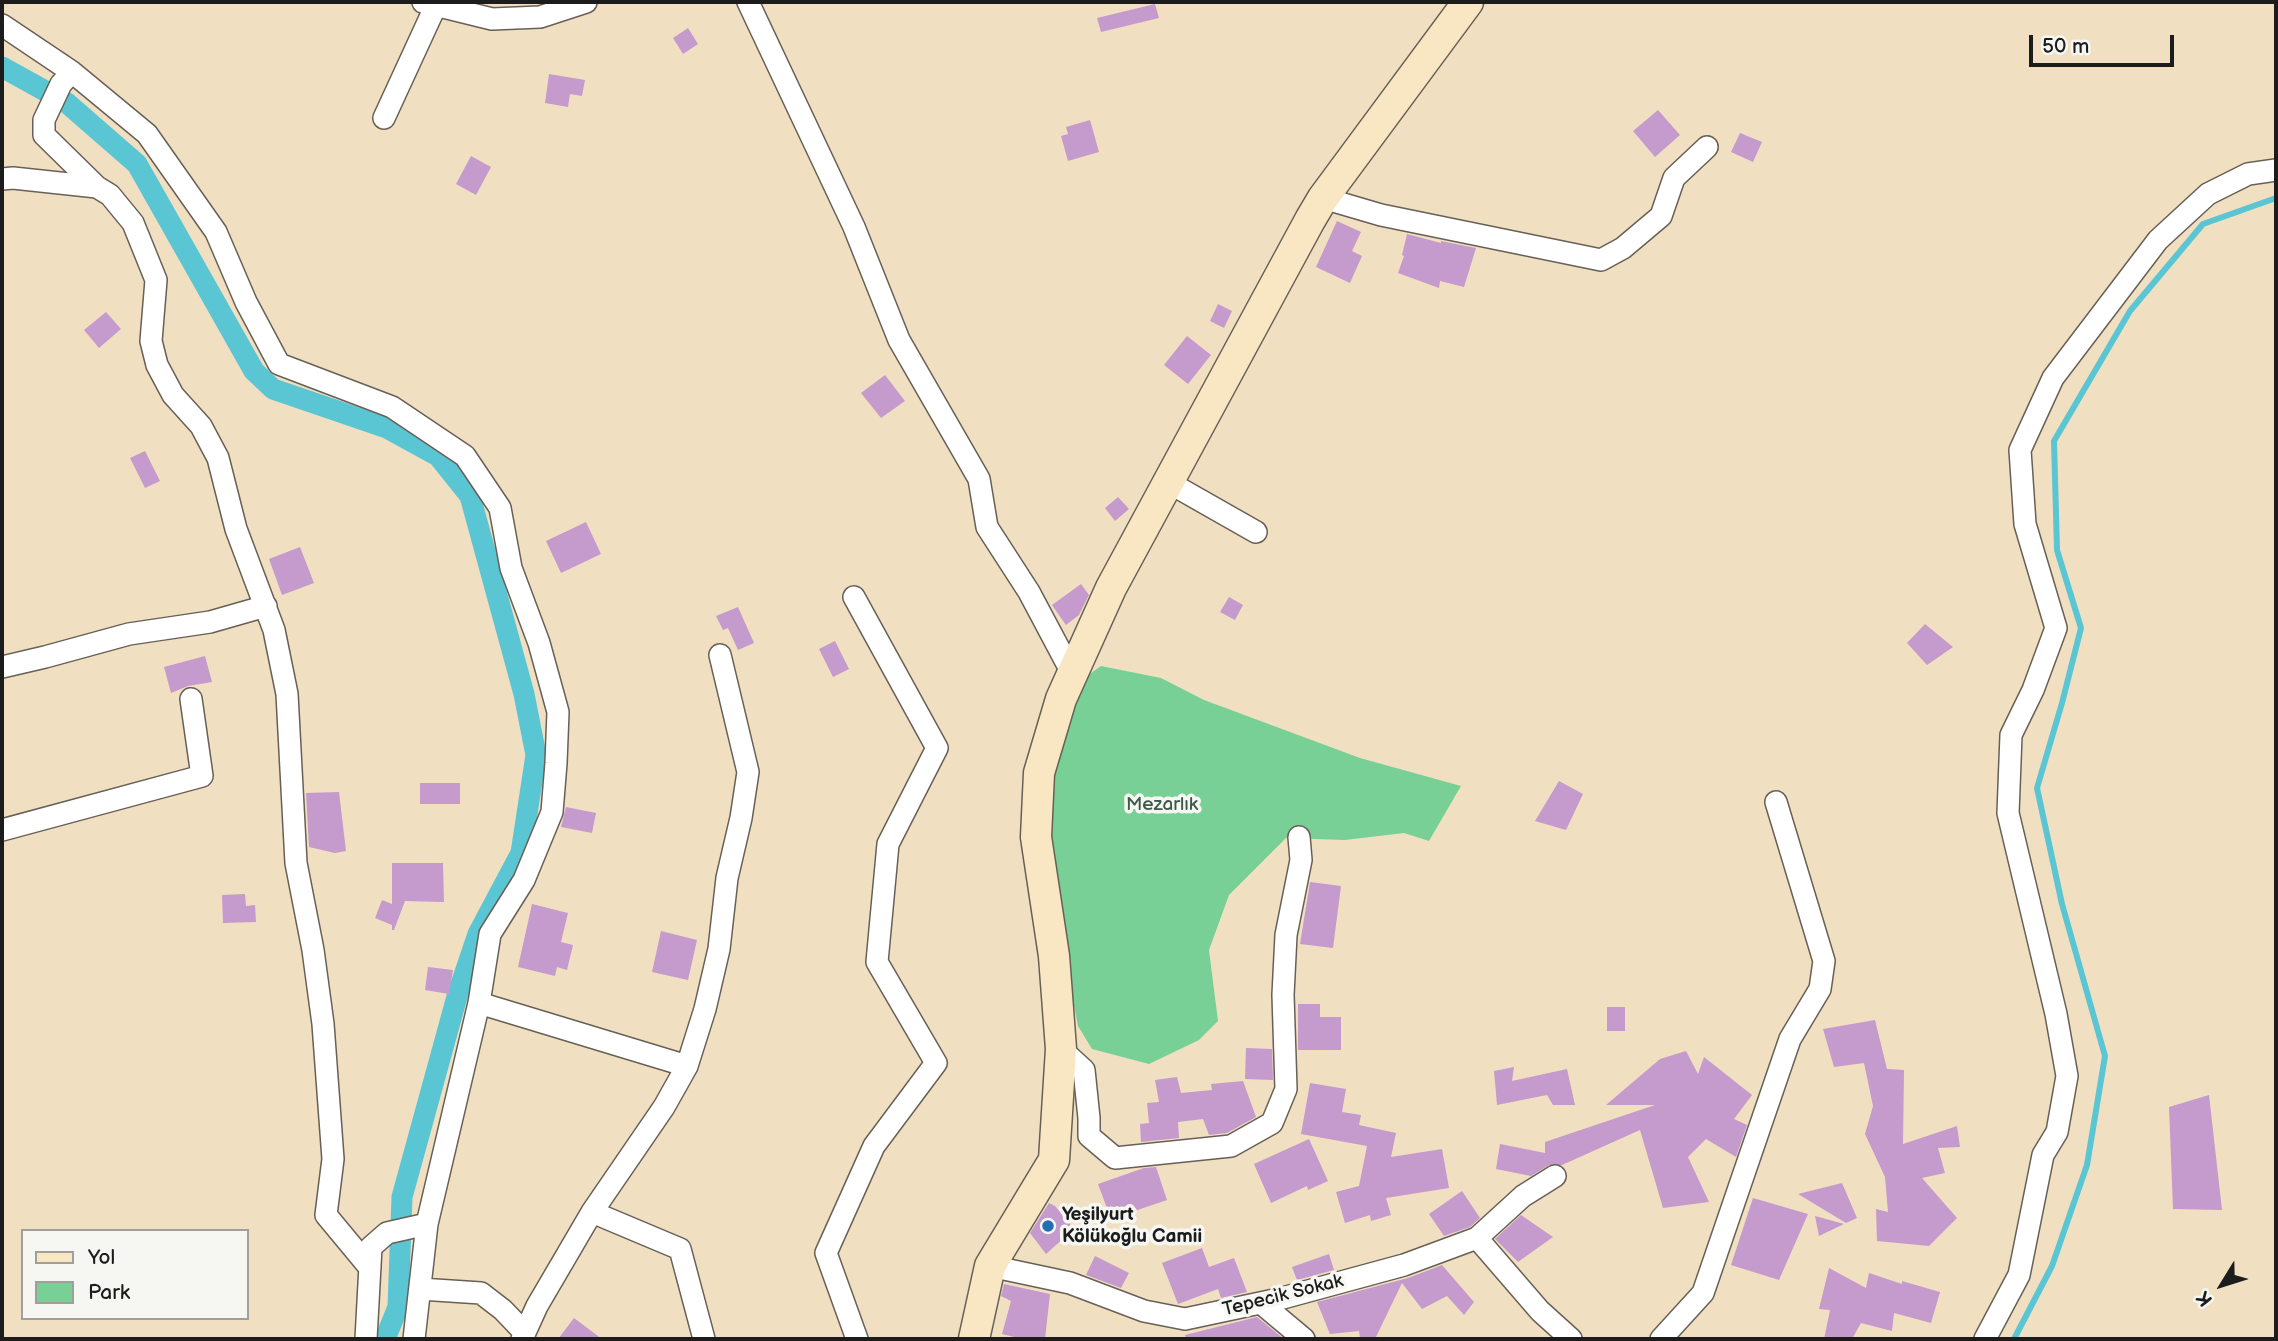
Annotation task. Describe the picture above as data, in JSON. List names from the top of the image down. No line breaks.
{"streets":{"street":["Tepecik Sokak"]},"parks":["Mezarlık"],"places":["Yeşilyurt Kölükoğlu Camii"],"legend":["Yol","Park"],"scale_bar":"50 m","north":"bottom left"}
